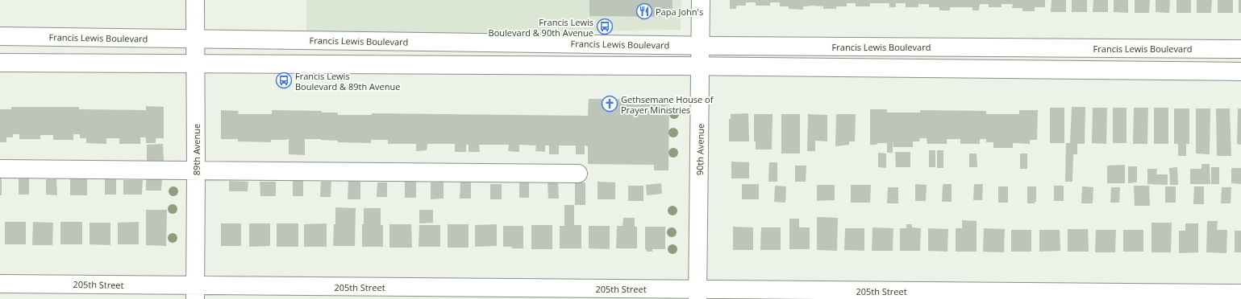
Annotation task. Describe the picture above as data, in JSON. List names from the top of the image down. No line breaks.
{"streets":{"main road":["Francis Lewis Boulevard","89th Avenue","90th Avenue","205th Street"]},"crossings":[["Francis Lewis Boulevard","89th Avenue"],["Francis Lewis Boulevard","90th Avenue"],["89th Avenue","205th Street"],["90th Avenue","205th Street"]],"places":{"restaurant":["Papa John's"],"bus stop":["Francis Lewis Boulevard & 90th Avenue","Francis Lewis Boulevard & 89th Avenue"],"church":["Gethsemane House of Prayer Ministries"]}}
